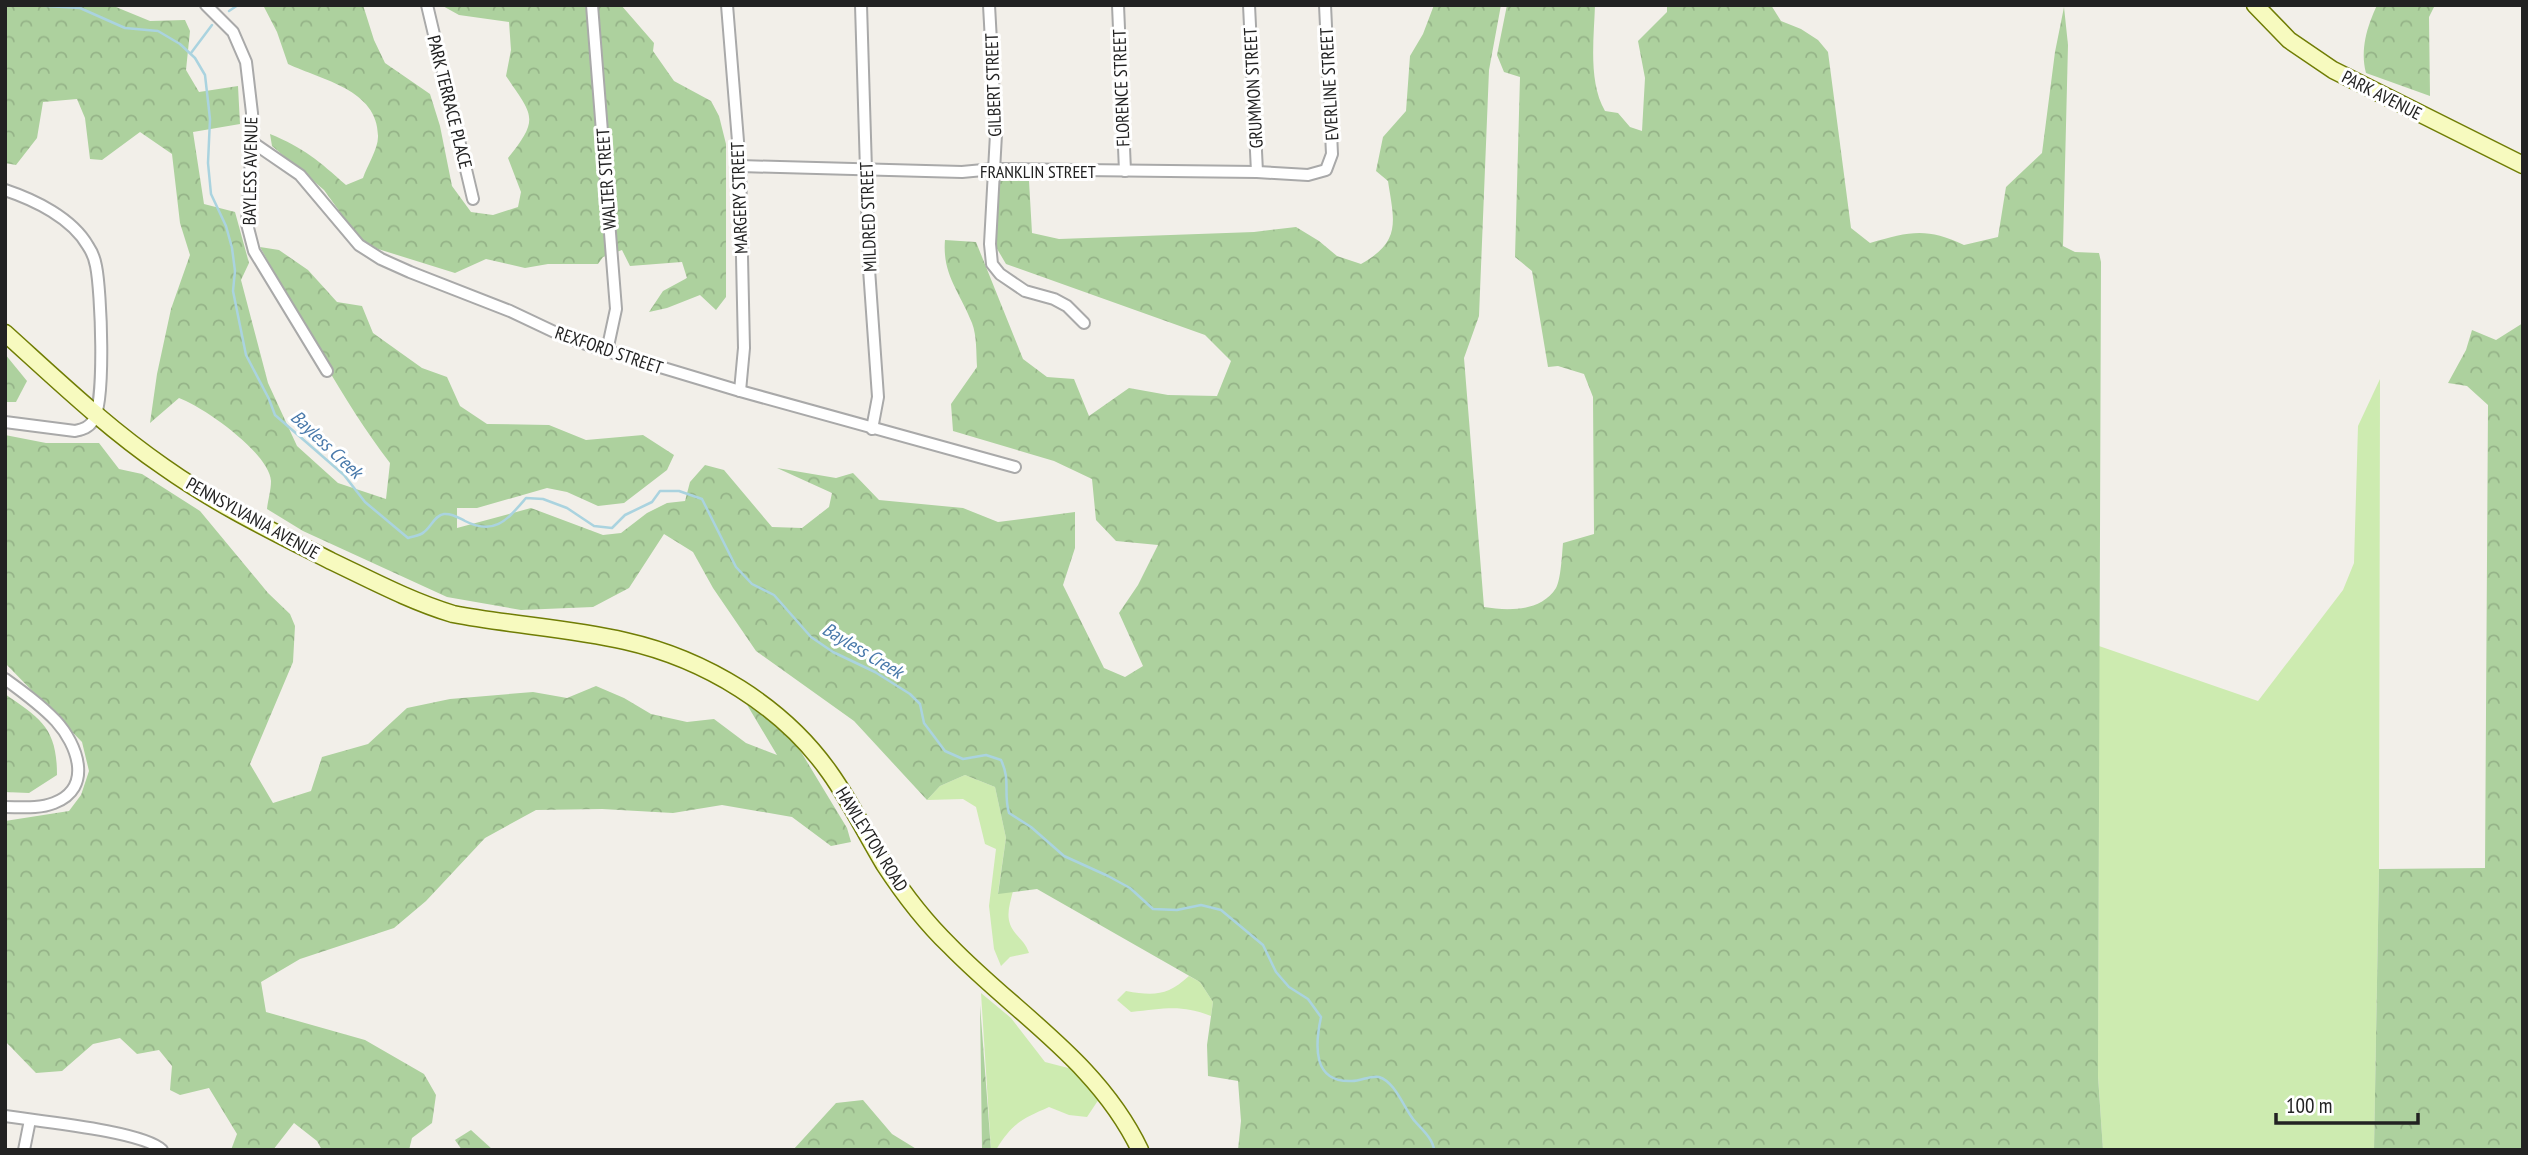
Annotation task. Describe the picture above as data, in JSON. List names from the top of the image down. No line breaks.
{"streets":{"street":["EVERLINE STREET","GILBERT STREET","FLORENCE STREET","GRUMMON STREET","PARK AVENUE","PARK TERRACE PLACE","BAYLESS AVENUE","FRANKLIN STREET","WALTER STREET","MARGERY STREET","MILDRED STREET","REXFORD STREET","PENNSYLVANIA AVENUE","HAWLEYTON ROAD"]},"crossings":[["EVERLINE STREET","FRANKLIN STREET"],["GILBERT STREET","FRANKLIN STREET"],["FLORENCE STREET","FRANKLIN STREET"],["GRUMMON STREET","FRANKLIN STREET"],["BAYLESS AVENUE","REXFORD STREET"],["FRANKLIN STREET","MARGERY STREET"],["FRANKLIN STREET","MILDRED STREET"],["WALTER STREET","REXFORD STREET"],["MARGERY STREET","REXFORD STREET"],["MILDRED STREET","REXFORD STREET"],["PENNSYLVANIA AVENUE","HAWLEYTON ROAD"]],"water":["Bayless Creek"],"scale_bar":"100 m"}
